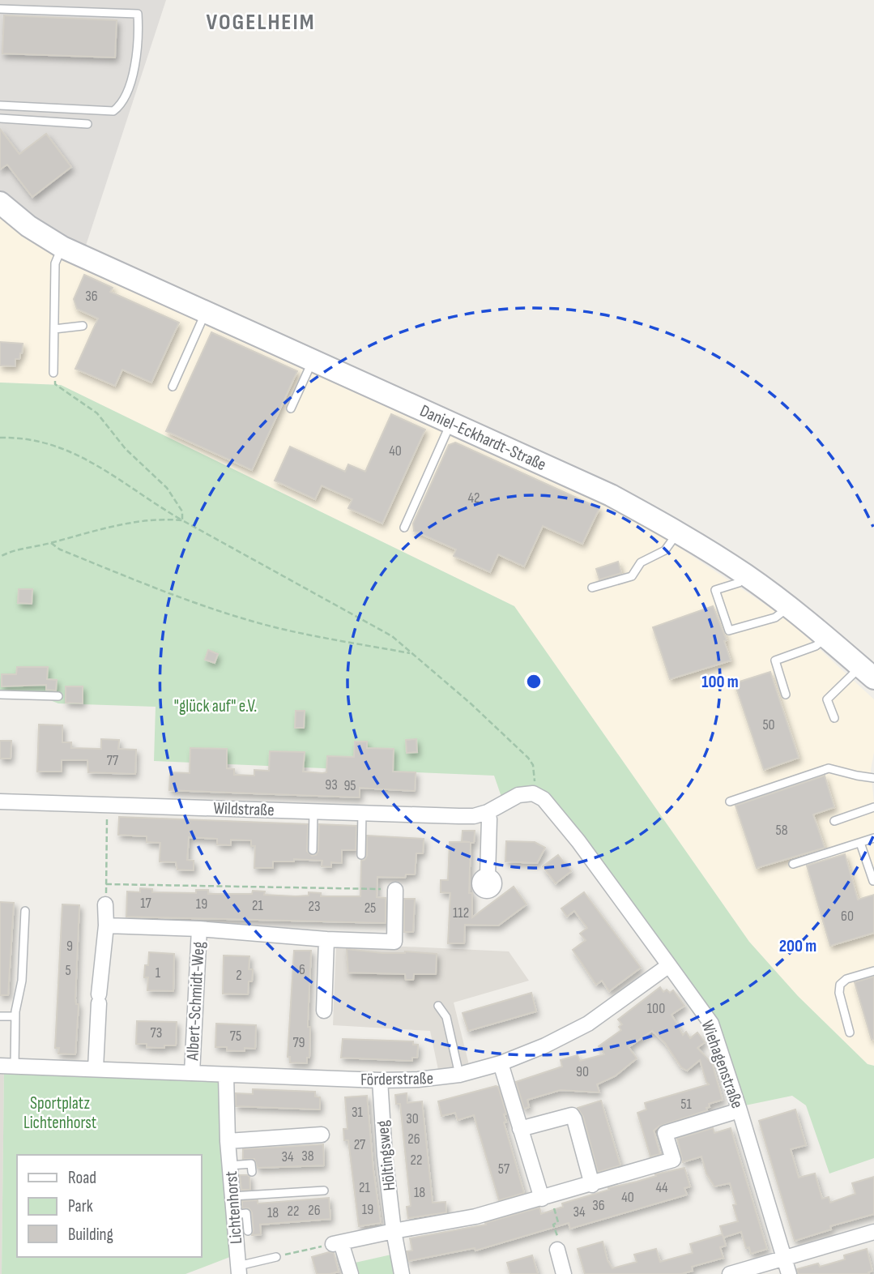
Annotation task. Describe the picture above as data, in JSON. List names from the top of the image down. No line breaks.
{"streets":{"street":["Daniel-Eckhardt-Straße","Wildstraße","Albert-Schmidt-Weg","Wiehagenstraße","Förderstraße","Höltingsweg","Lichtenhorst"]},"crossings":[["Wildstraße","Wiehagenstraße"],["Albert-Schmidt-Weg","Förderstraße"],["Wiehagenstraße","Förderstraße"],["Förderstraße","Höltingsweg"],["Förderstraße","Lichtenhorst"]],"districts":["VOGELHEIM"],"parks":["\"glück auf\" e.V.","Sportplatz Lichtenhorst"],"house_numbers":["36","40","42","50","77","93","95","58","17","19","21","23","25","112","60","9","6","5","1","2","100","73","75","79","90","51","31","30","26","27","38","34","22","57","21","44","18","40","36","19","26","22","34","18"],"legend":["Road","Park","Building"],"rings":["100 m","200 m"]}
